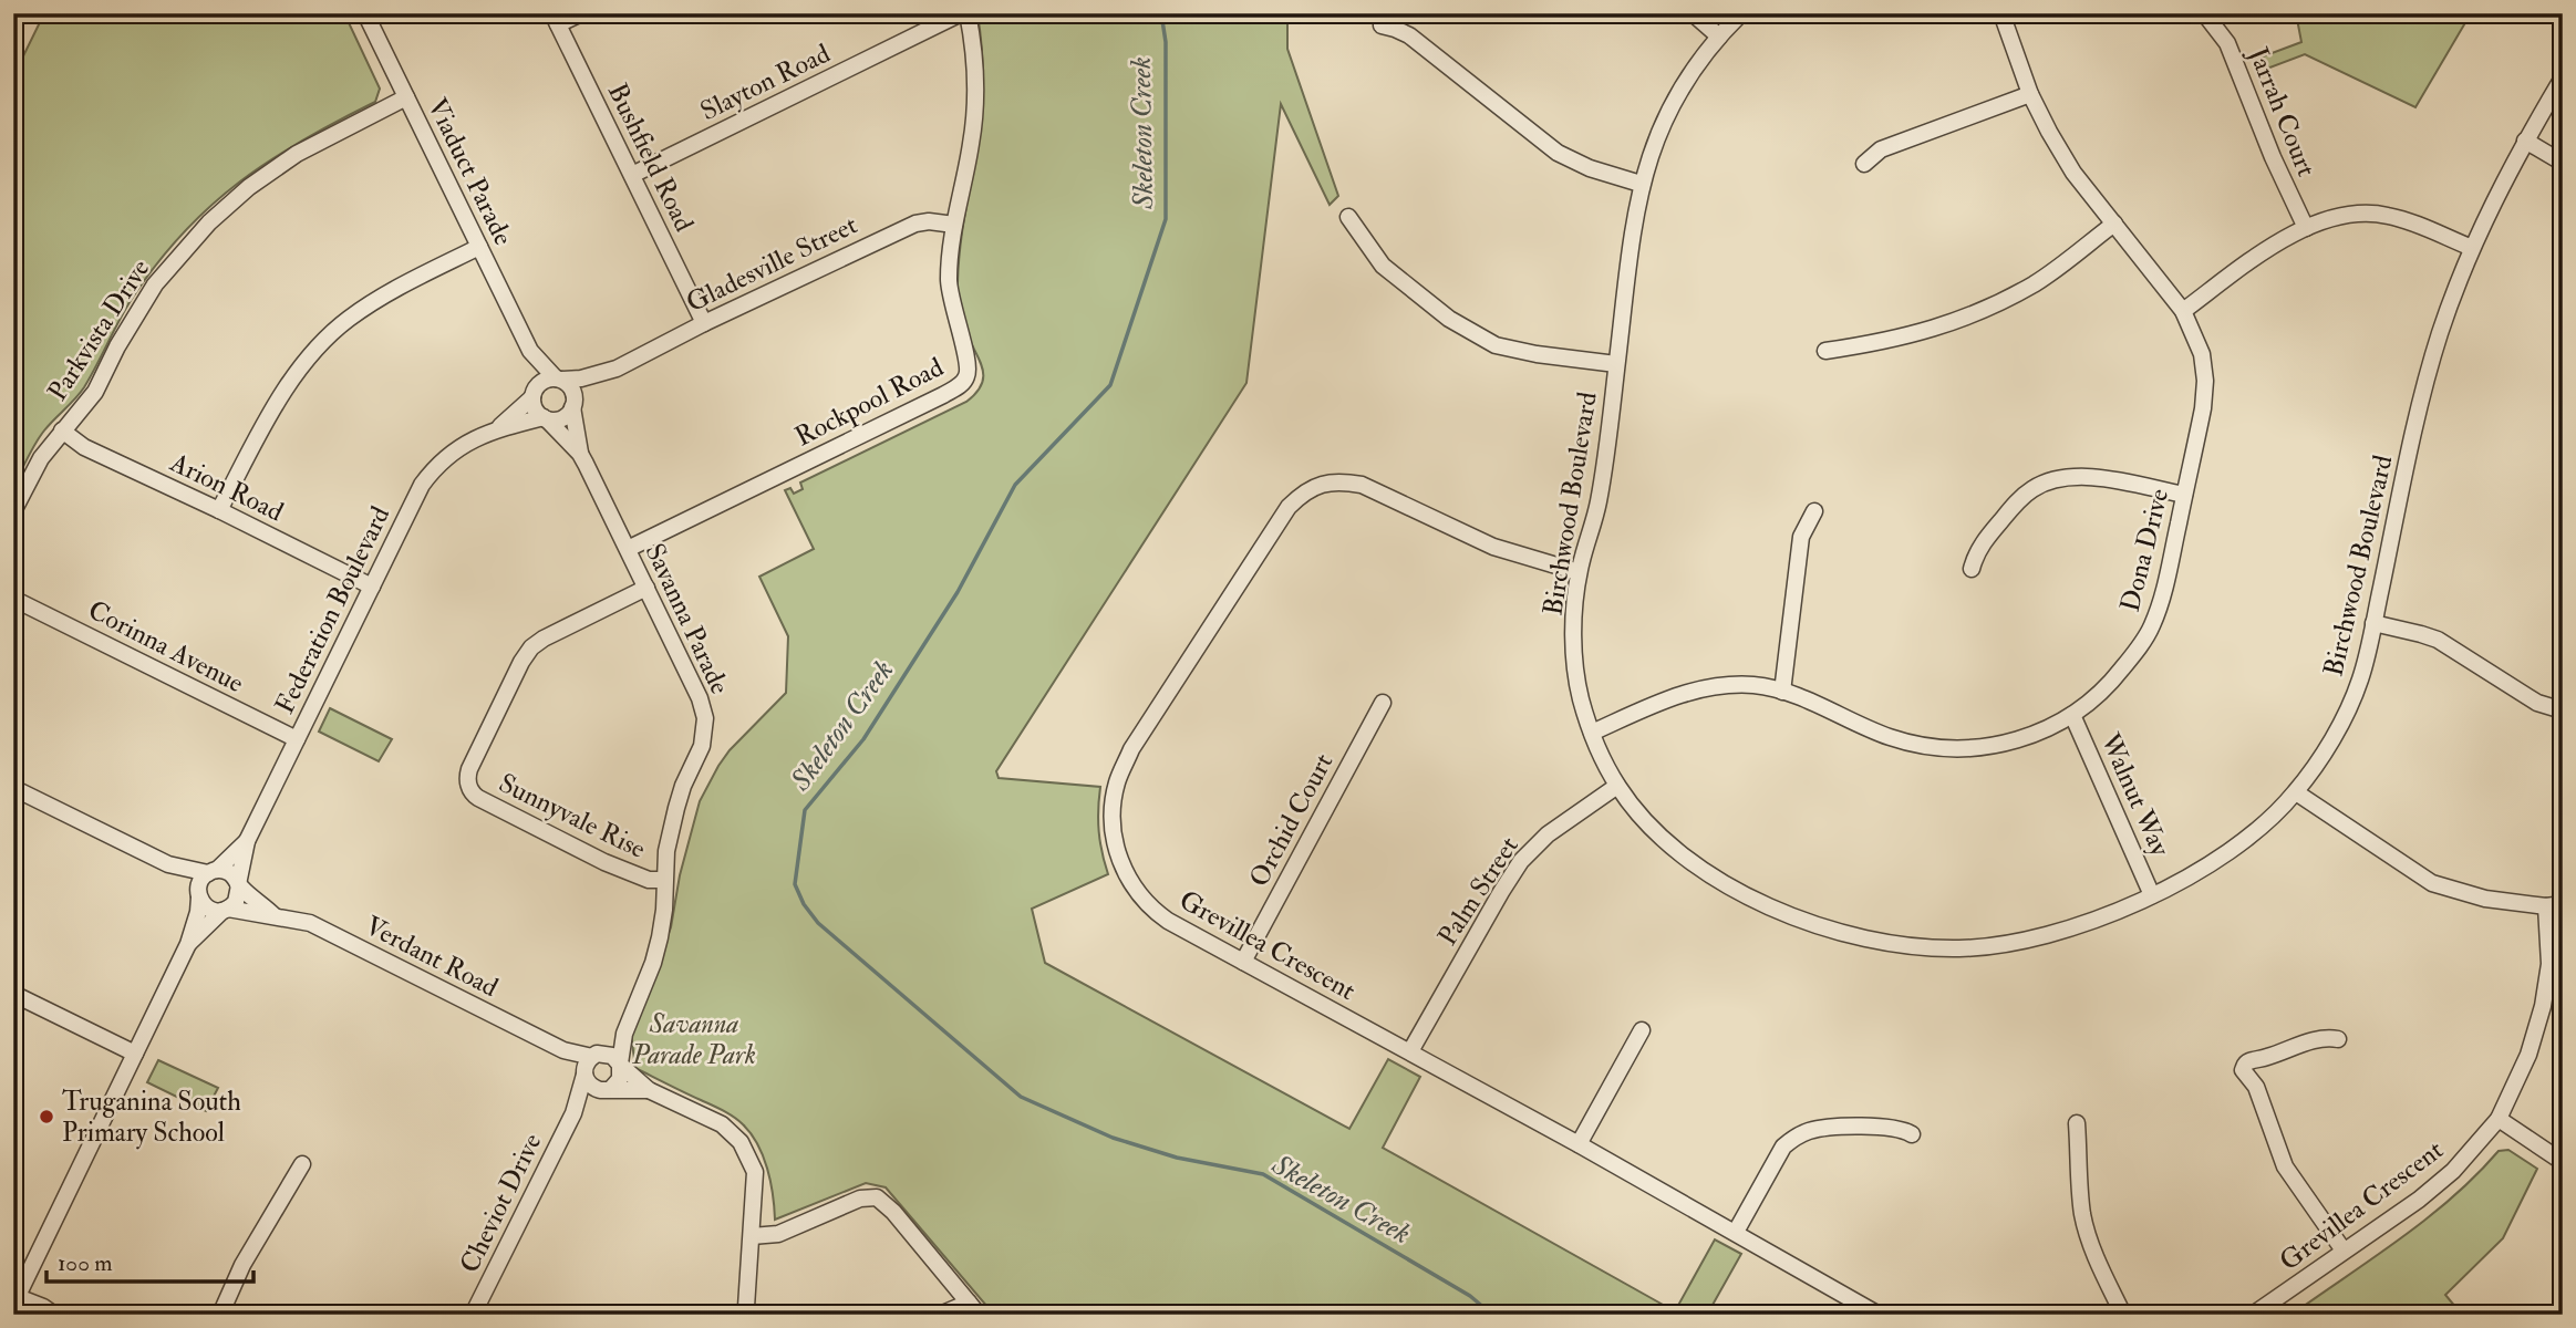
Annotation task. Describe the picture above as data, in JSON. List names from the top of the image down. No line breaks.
{"streets":{"street":["Slayton Road","Jarrah Court","Bushfield Road","Viaduct Parade","Gladesville Street","Parkvista Drive","Rockpool Road","Arion Road","Birchwood Boulevard","Dona Drive","Federation Boulevard","Savanna Parade","Corinna Avenue","Walnut Way","Sunnyvale Rise","Orchid Court","Palm Street","Grevillea Crescent","Verdant Road","Cheviot Drive"]},"crossings":[["Slayton Road","Bushfield Road"],["Bushfield Road","Gladesville Street"],["Viaduct Parade","Gladesville Street"],["Viaduct Parade","Parkvista Drive"],["Viaduct Parade","Federation Boulevard"],["Viaduct Parade","Savanna Parade"],["Gladesville Street","Rockpool Road"],["Gladesville Street","Federation Boulevard"],["Gladesville Street","Savanna Parade"],["Parkvista Drive","Arion Road"],["Rockpool Road","Savanna Parade"],["Arion Road","Federation Boulevard"],["Birchwood Boulevard","Dona Drive"],["Birchwood Boulevard","Walnut Way"],["Birchwood Boulevard","Palm Street"],["Birchwood Boulevard","Grevillea Crescent"],["Dona Drive","Walnut Way"],["Federation Boulevard","Savanna Parade"],["Federation Boulevard","Corinna Avenue"],["Federation Boulevard","Verdant Road"],["Savanna Parade","Sunnyvale Rise"],["Savanna Parade","Verdant Road"],["Savanna Parade","Cheviot Drive"],["Orchid Court","Grevillea Crescent"],["Palm Street","Grevillea Crescent"],["Verdant Road","Cheviot Drive"]],"water":["Skeleton Creek"],"parks":["Savanna Parade Park"],"places":["Truganina South Primary School"],"scale_bar":"100 m"}
